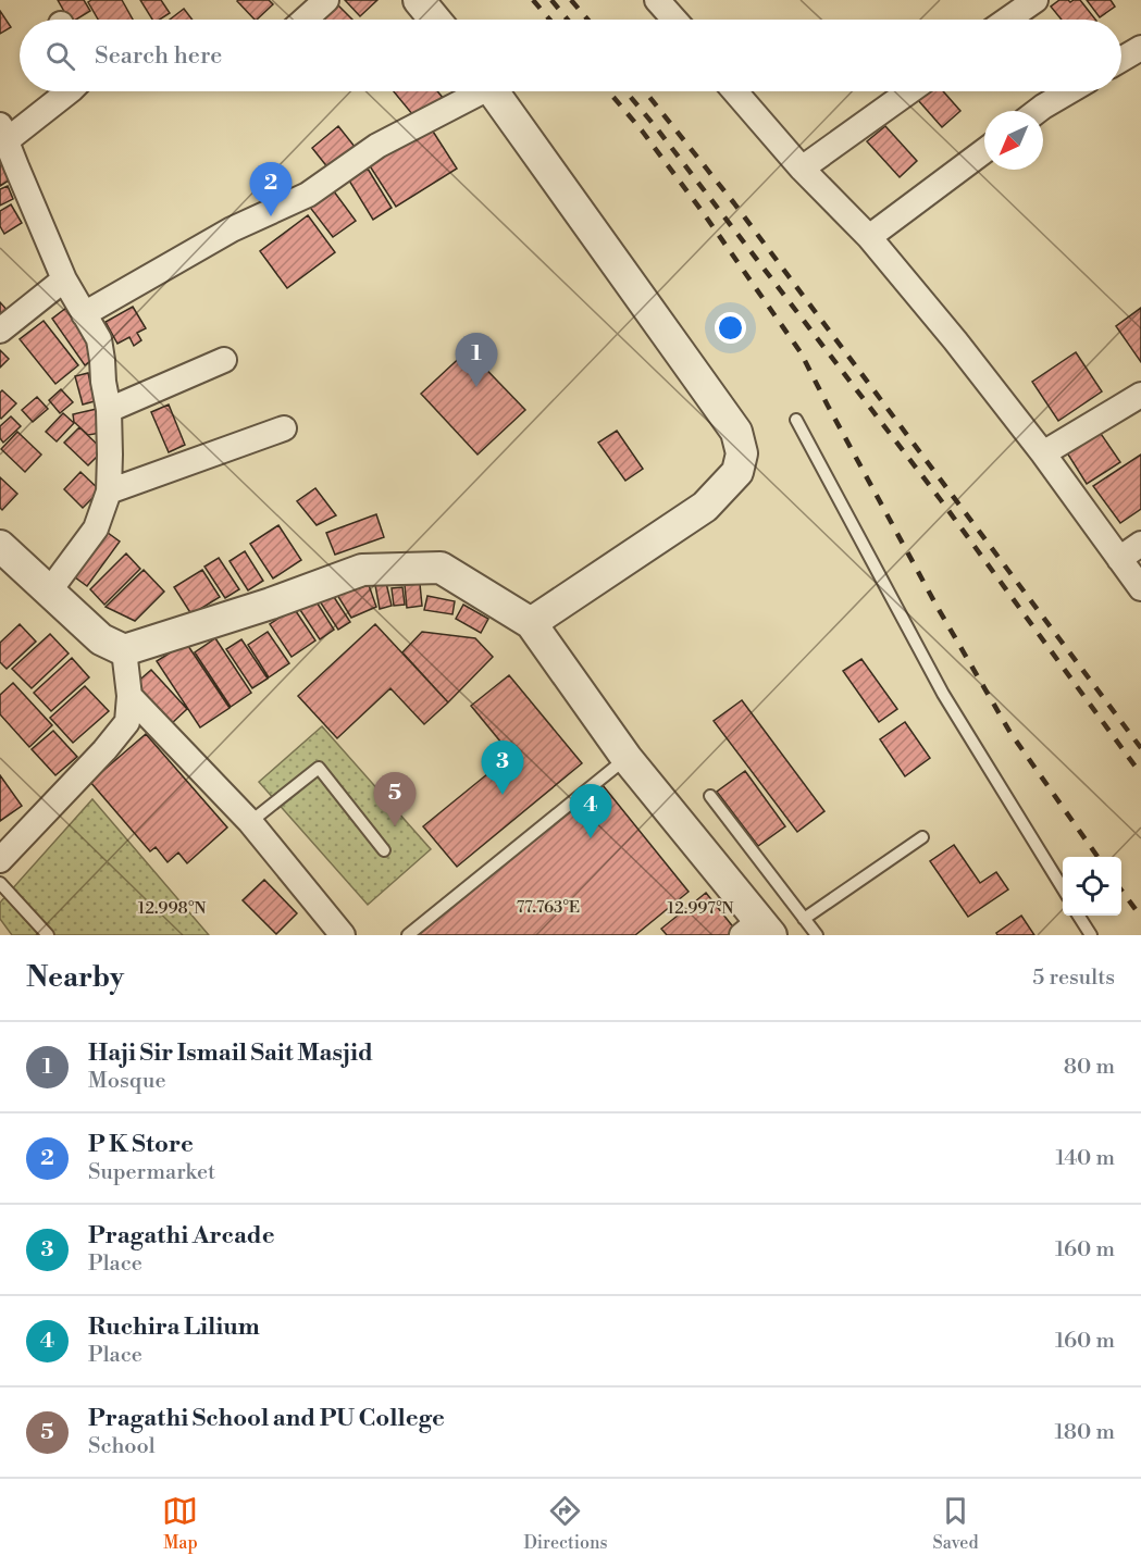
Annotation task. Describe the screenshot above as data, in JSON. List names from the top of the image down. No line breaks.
{"north":"bottom left","page":{"search":"Search here","pins":["2","1","3","5","4"],"heading":["Nearby","5 results"],"list":[{"mark":"1","name":"Haji Sir Ismail Sait Masjid","note":"Mosque","value":"80 m"},{"mark":"2","name":"P K Store","note":"Supermarket","value":"140 m"},{"mark":"3","name":"Pragathi Arcade","note":"Place","value":"160 m"},{"mark":"4","name":"Ruchira Lilium","note":"Place","value":"160 m"},{"mark":"5","name":"Pragathi School and PU College","note":"School","value":"180 m"}],"nav":["Map","Directions","Saved"]},"coordinates":["77.763°E","12.998°N","12.997°N"]}
